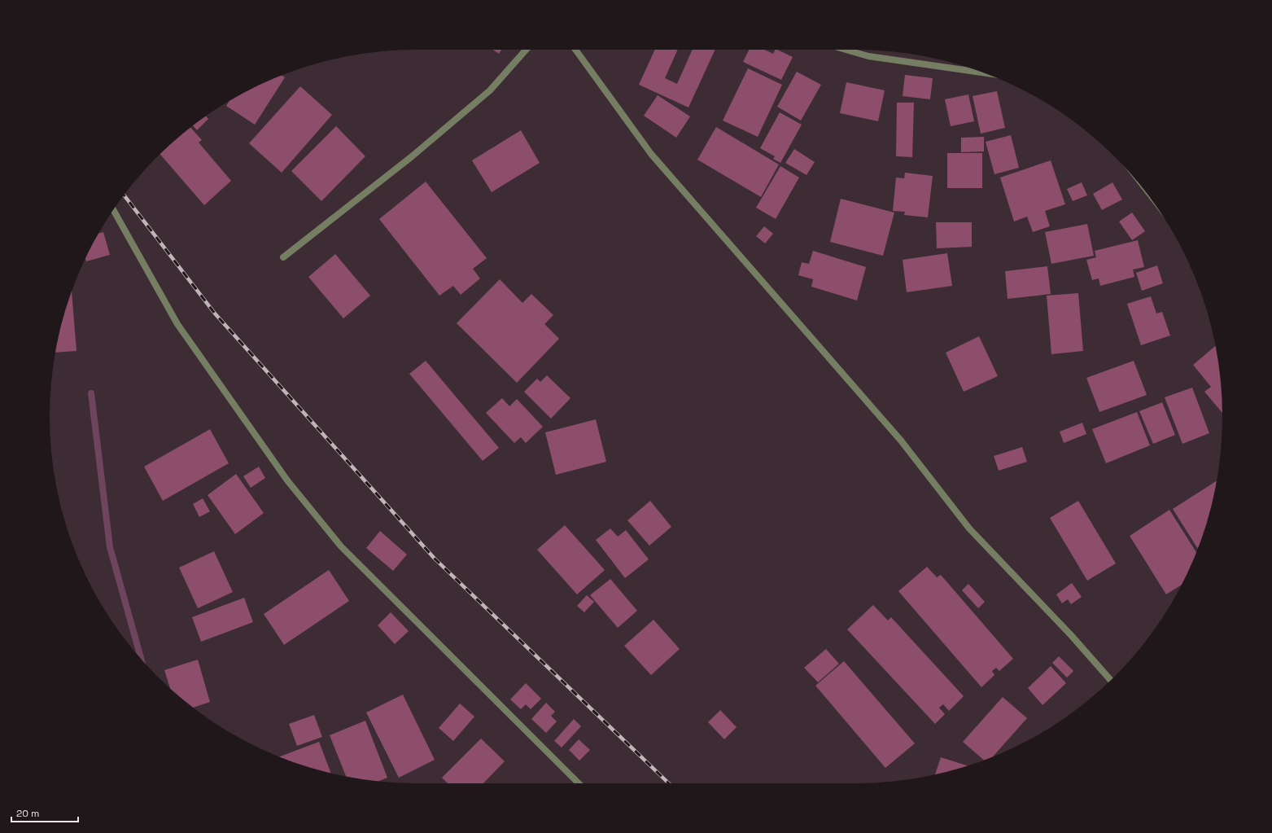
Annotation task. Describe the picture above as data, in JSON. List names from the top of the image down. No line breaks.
{"scale_bar":"20 m"}
